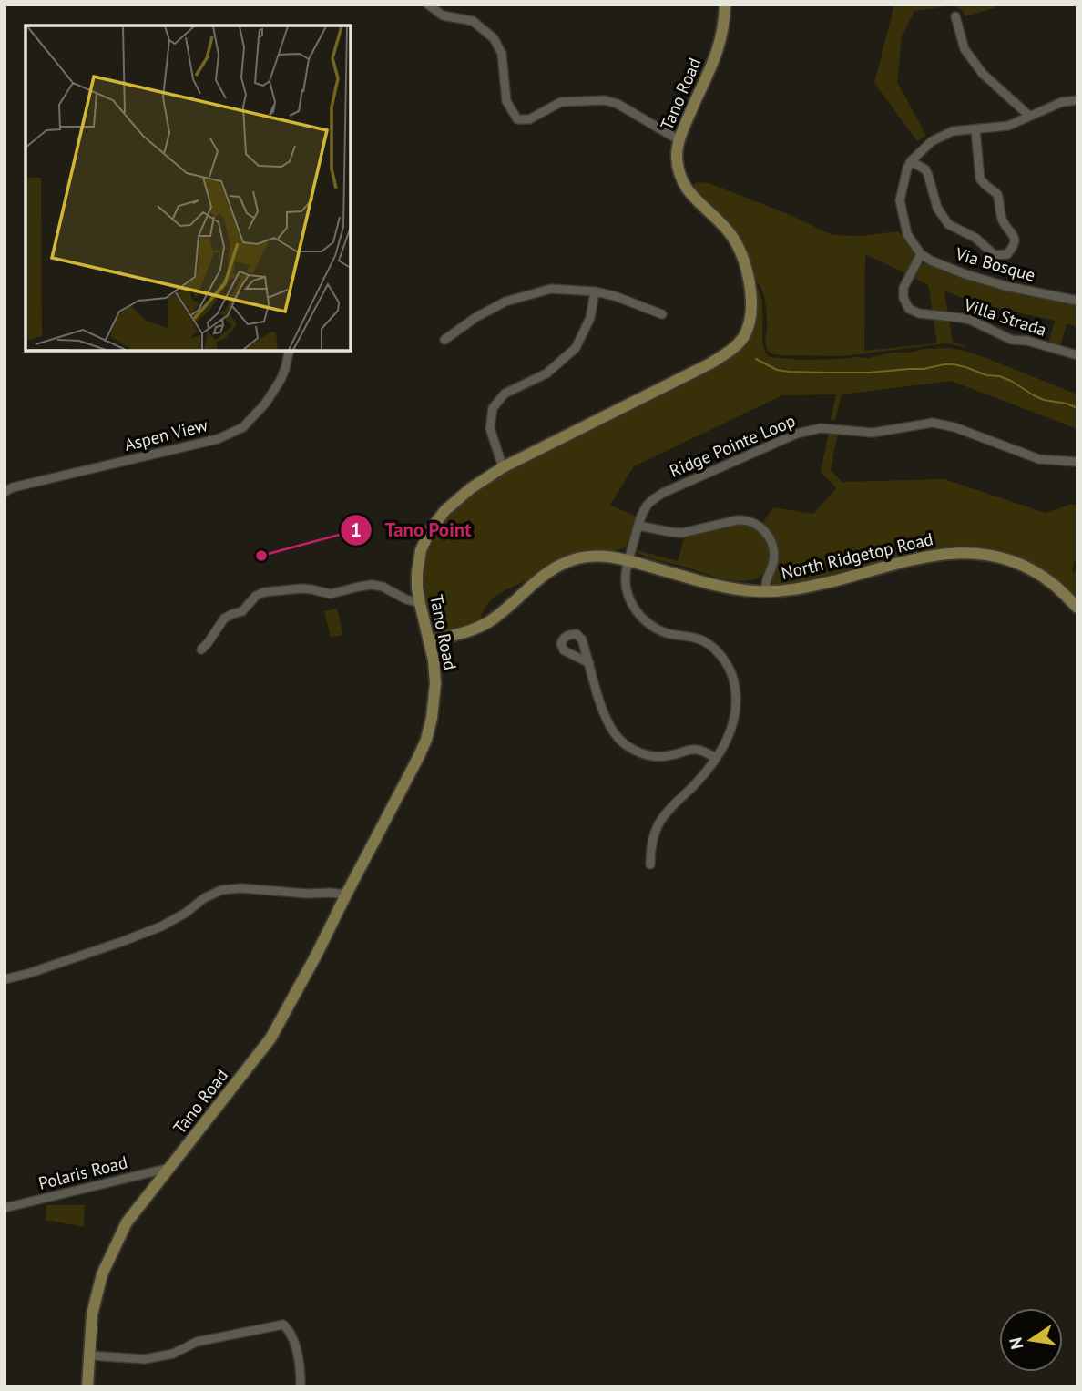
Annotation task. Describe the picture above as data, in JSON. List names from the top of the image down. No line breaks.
{"streets":{"street":["Tano Road","Via Bosque","Villa Strada","Aspen View","Ridge Pointe Loop","North Ridgetop Road","Polaris Road"]},"crossings":[["Tano Road","North Ridgetop Road"],["Tano Road","Polaris Road"],["Via Bosque","Villa Strada"],["Ridge Pointe Loop","North Ridgetop Road"]],"places":["Tano Point"],"north":"left"}
